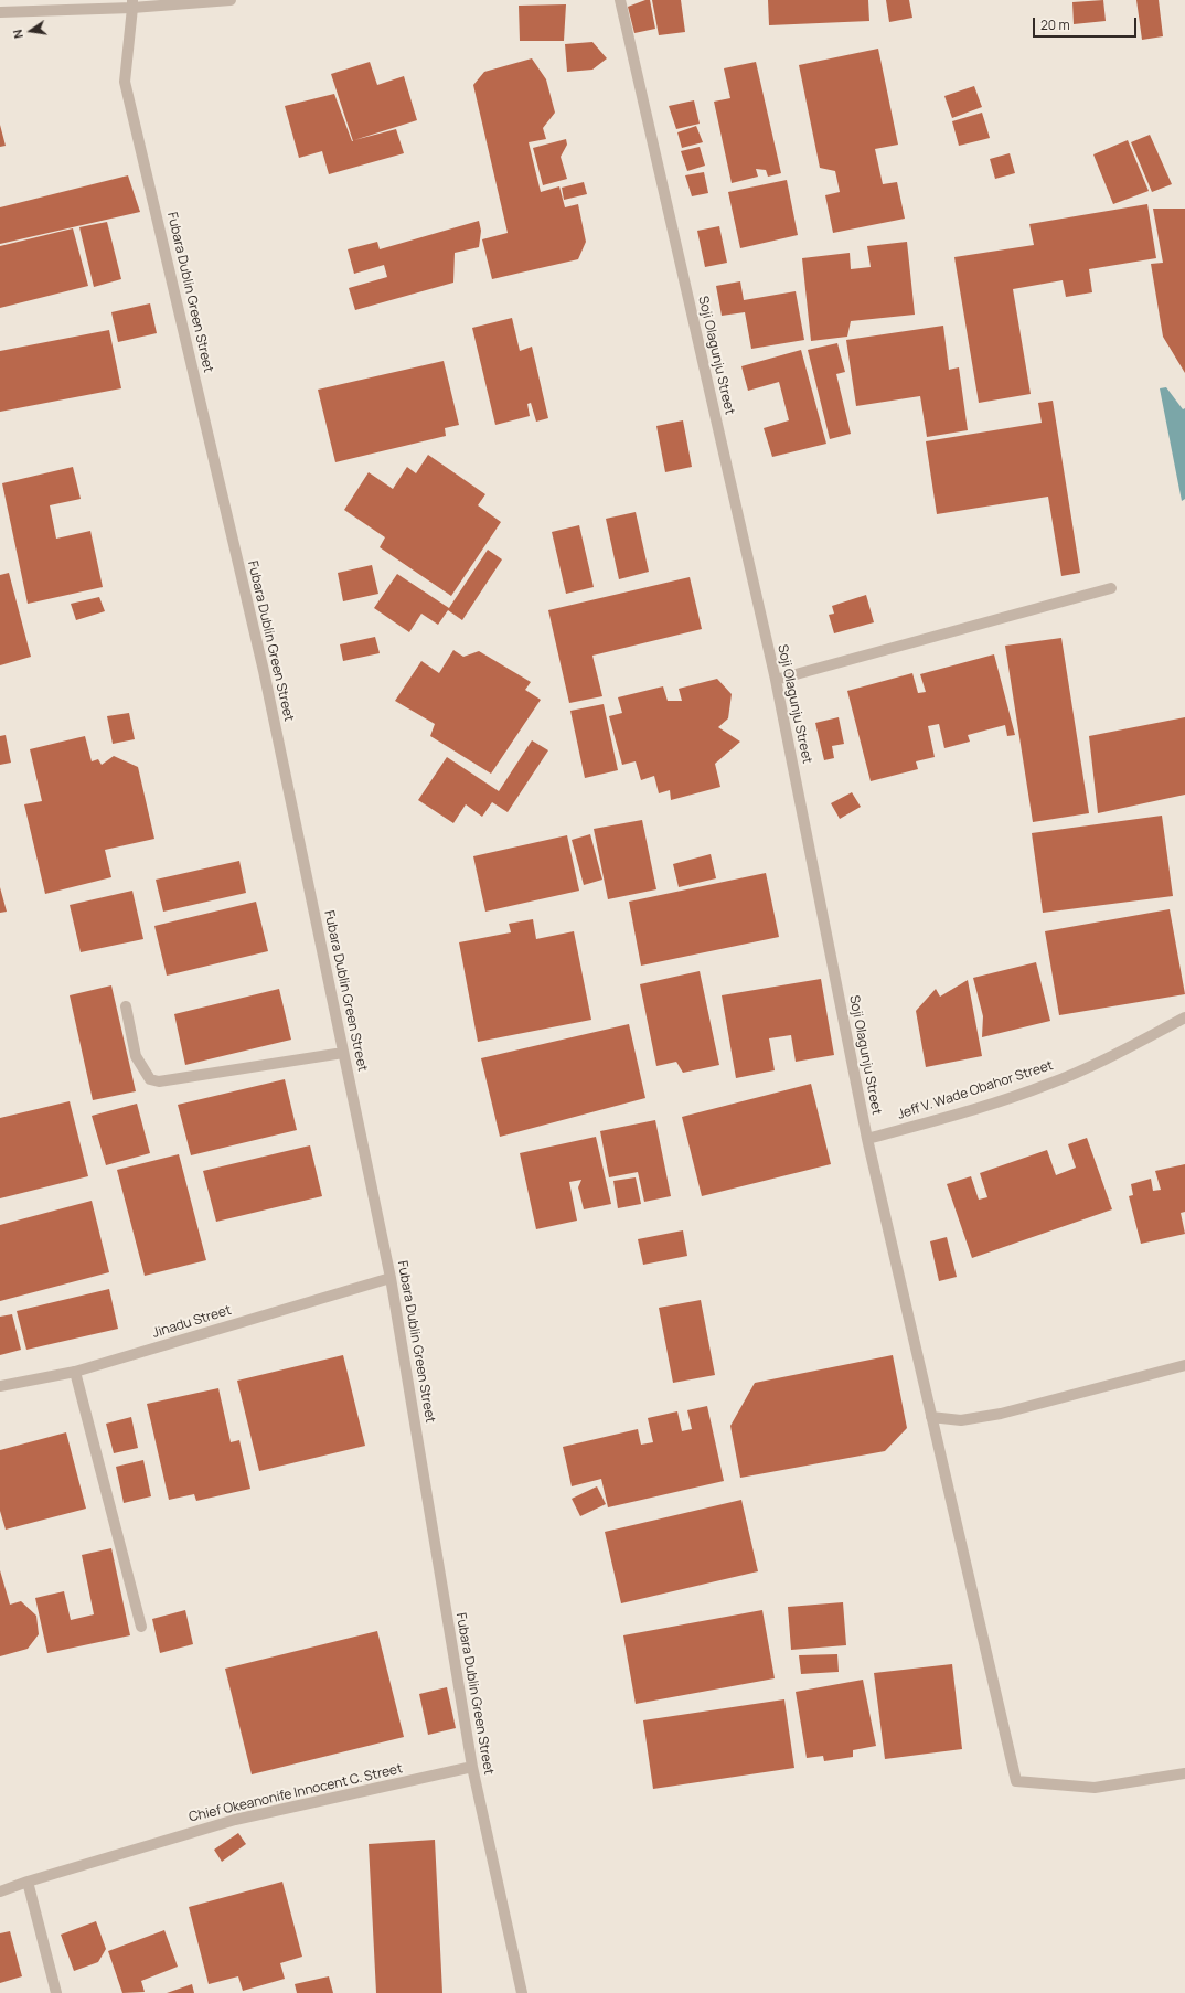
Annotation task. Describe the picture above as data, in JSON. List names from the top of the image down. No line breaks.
{"streets":{"street":["Fubara Dublin Green Street","Soji Olagunju Street","Jeff V. Wade Obahor Street","Jinadu Street","Chief Okeanonife Innocent C. Street"]},"crossings":[["Fubara Dublin Green Street","Jinadu Street"],["Fubara Dublin Green Street","Chief Okeanonife Innocent C. Street"],["Soji Olagunju Street","Jeff V. Wade Obahor Street"]],"scale_bar":"20 m","north":"left"}
